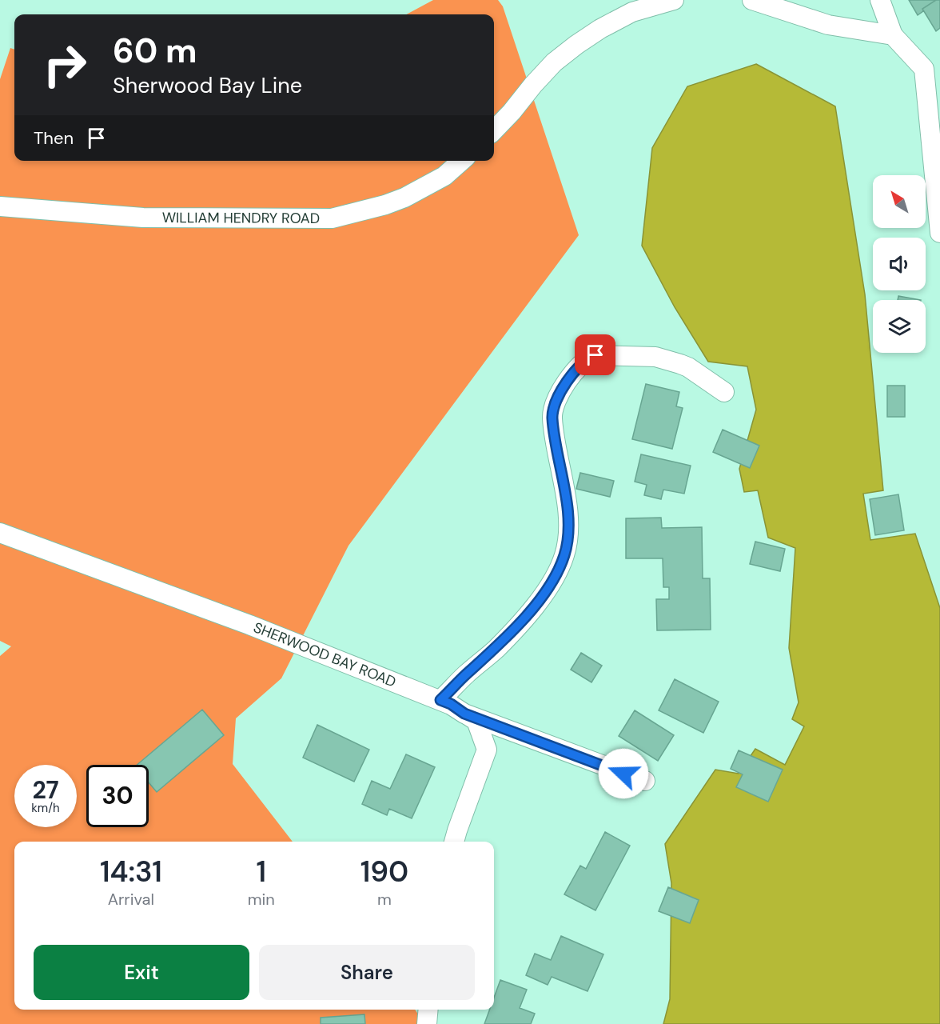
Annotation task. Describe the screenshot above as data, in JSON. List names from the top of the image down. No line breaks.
{"streets":{"street":["WILLIAM HENDRY ROAD","SHERWOOD BAY ROAD"]},"north":"top left","page":{"turn":["60 m","Sherwood Bay Line"],"then":"Then","speed":"27 km/h","limit":"30","eta":["14:31","Arrival","1","min","190","m"],"buttons":["Exit","Share"]}}
